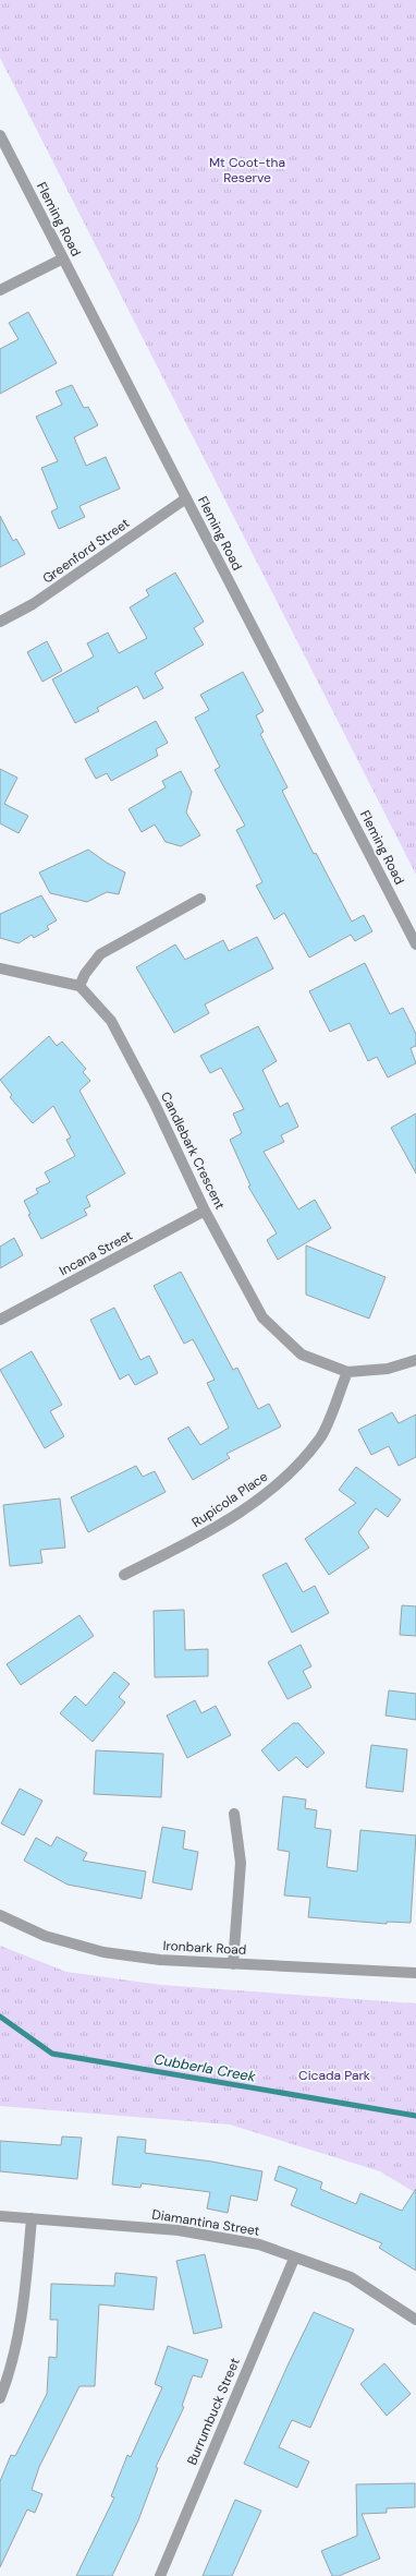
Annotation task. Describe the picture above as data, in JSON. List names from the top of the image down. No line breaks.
{"streets":{"street":["Fleming Road","Greenford Street","Candlebark Crescent","Incana Street","Rupicola Place","Ironbark Road","Diamantina Street","Burrumbuck Street"]},"crossings":[["Fleming Road","Greenford Street"],["Candlebark Crescent","Incana Street"],["Candlebark Crescent","Rupicola Place"],["Diamantina Street","Burrumbuck Street"]],"water":["Cubberla Creek"],"parks":["Mt Coot-tha Reserve","Cicada Park"]}
